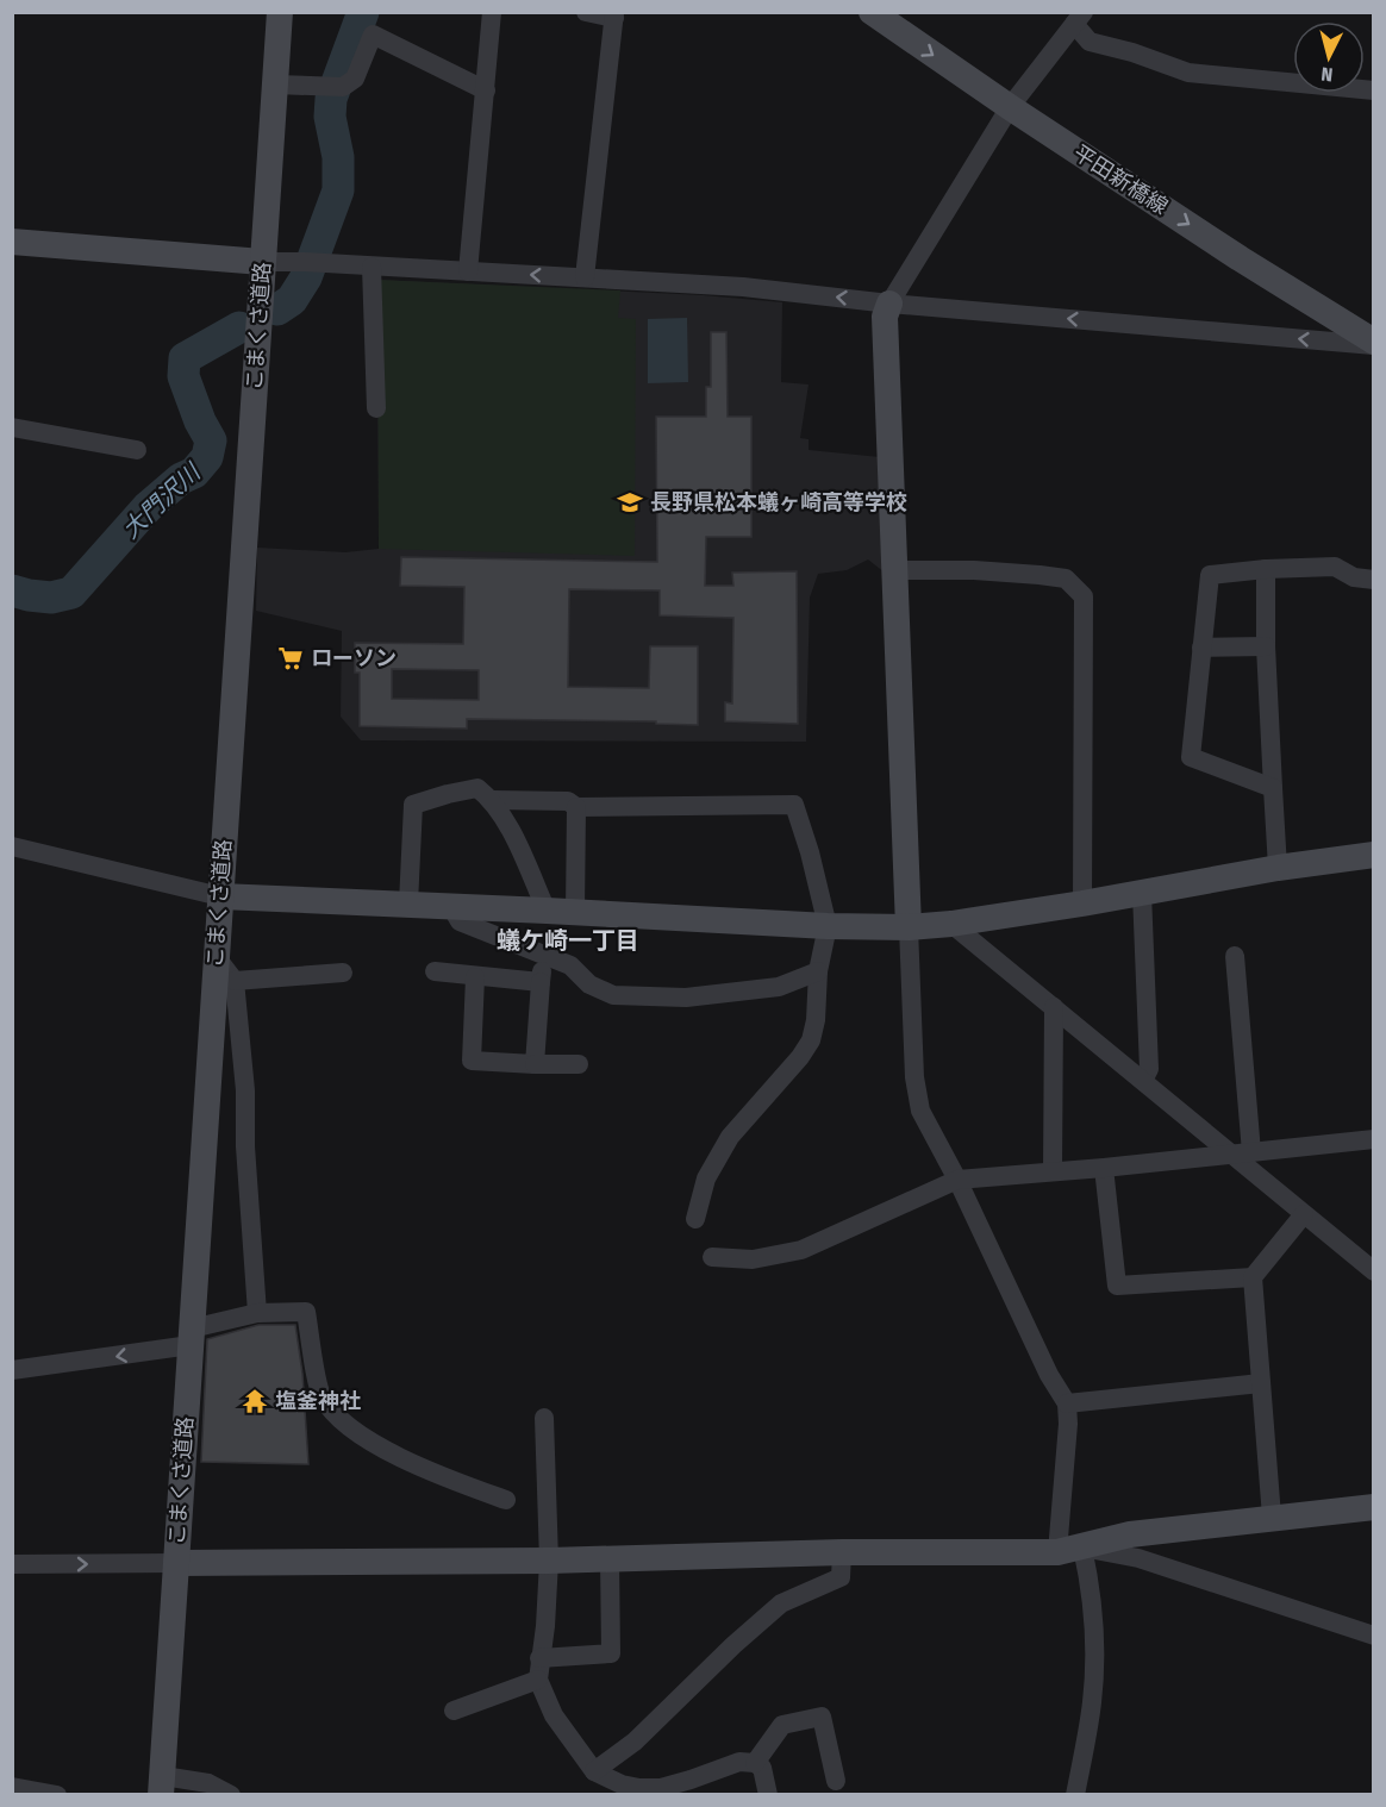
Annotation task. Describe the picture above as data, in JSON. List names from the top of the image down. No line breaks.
{"streets":{"street":["平田新橋線","こまくさ道路"]},"districts":["蟻ケ崎一丁目"],"water":["大門沢川"],"places":{"school or university":["長野県松本蟻ヶ崎高等学校"],"supermarket":["ローソン"],"temple":["塩釜神社"]},"north":"bottom"}
